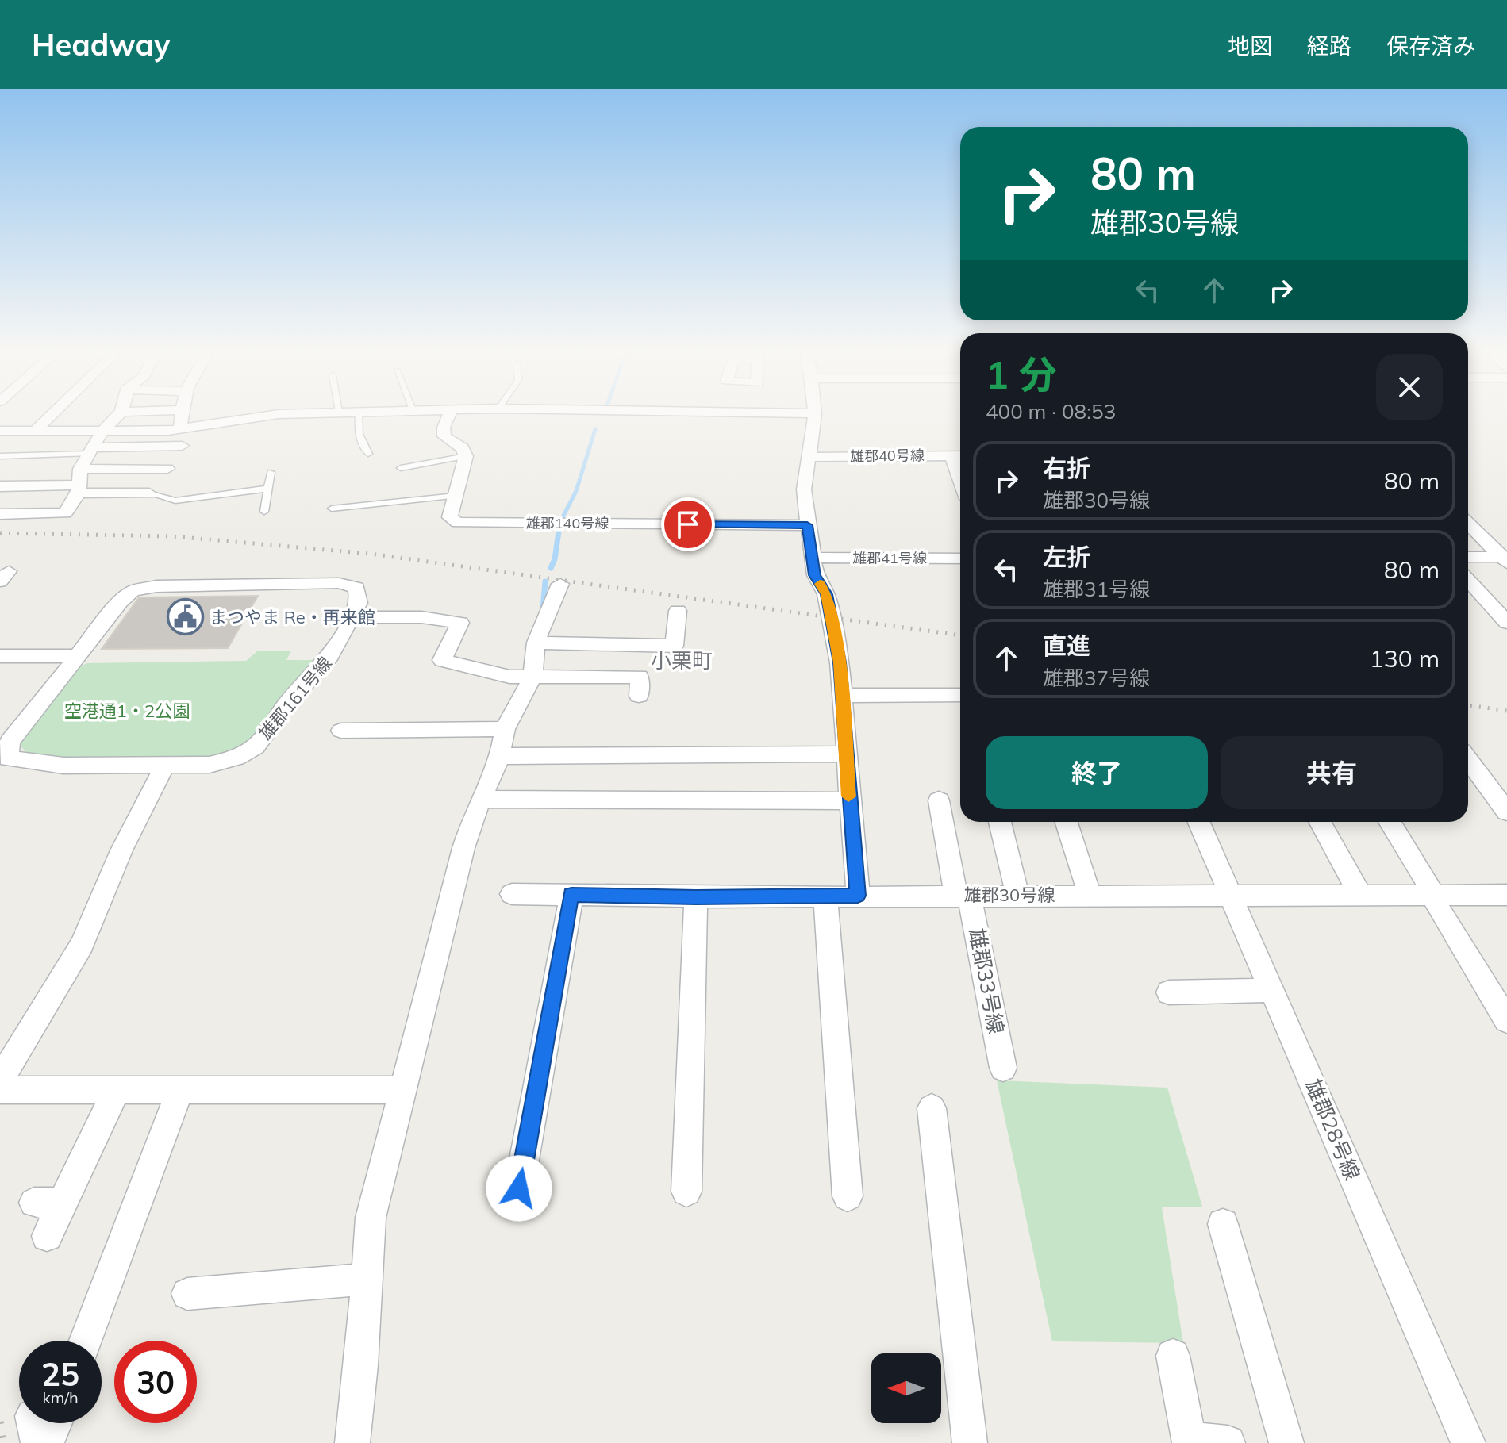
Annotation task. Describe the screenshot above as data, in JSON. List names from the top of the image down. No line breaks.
{"streets":{"street":["雄郡40号線","雄郡140号線","雄郡41号線","雄郡161号線","雄郡30号線","雄郡33号線","雄郡28号線"]},"crossings":[["雄郡30号線","雄郡33号線"],["雄郡30号線","雄郡28号線"]],"districts":["小栗町"],"parks":["空港通1・2公園"],"places":{"public building":["まつやま Re・再来館"]},"north":"left","page":{"header":"Headway","nav":["地図","経路","保存済み"],"turn":["80 m","雄郡30号線"],"heading":["1 分","400 m · 08:53"],"list":[{"name":"右折","note":"雄郡30号線","value":"80 m"},{"name":"左折","note":"雄郡31号線","value":"80 m"},{"name":"直進","note":"雄郡37号線","value":"130 m"}],"buttons":["終了","共有"],"speed":"25 km/h","limit":"30"}}
